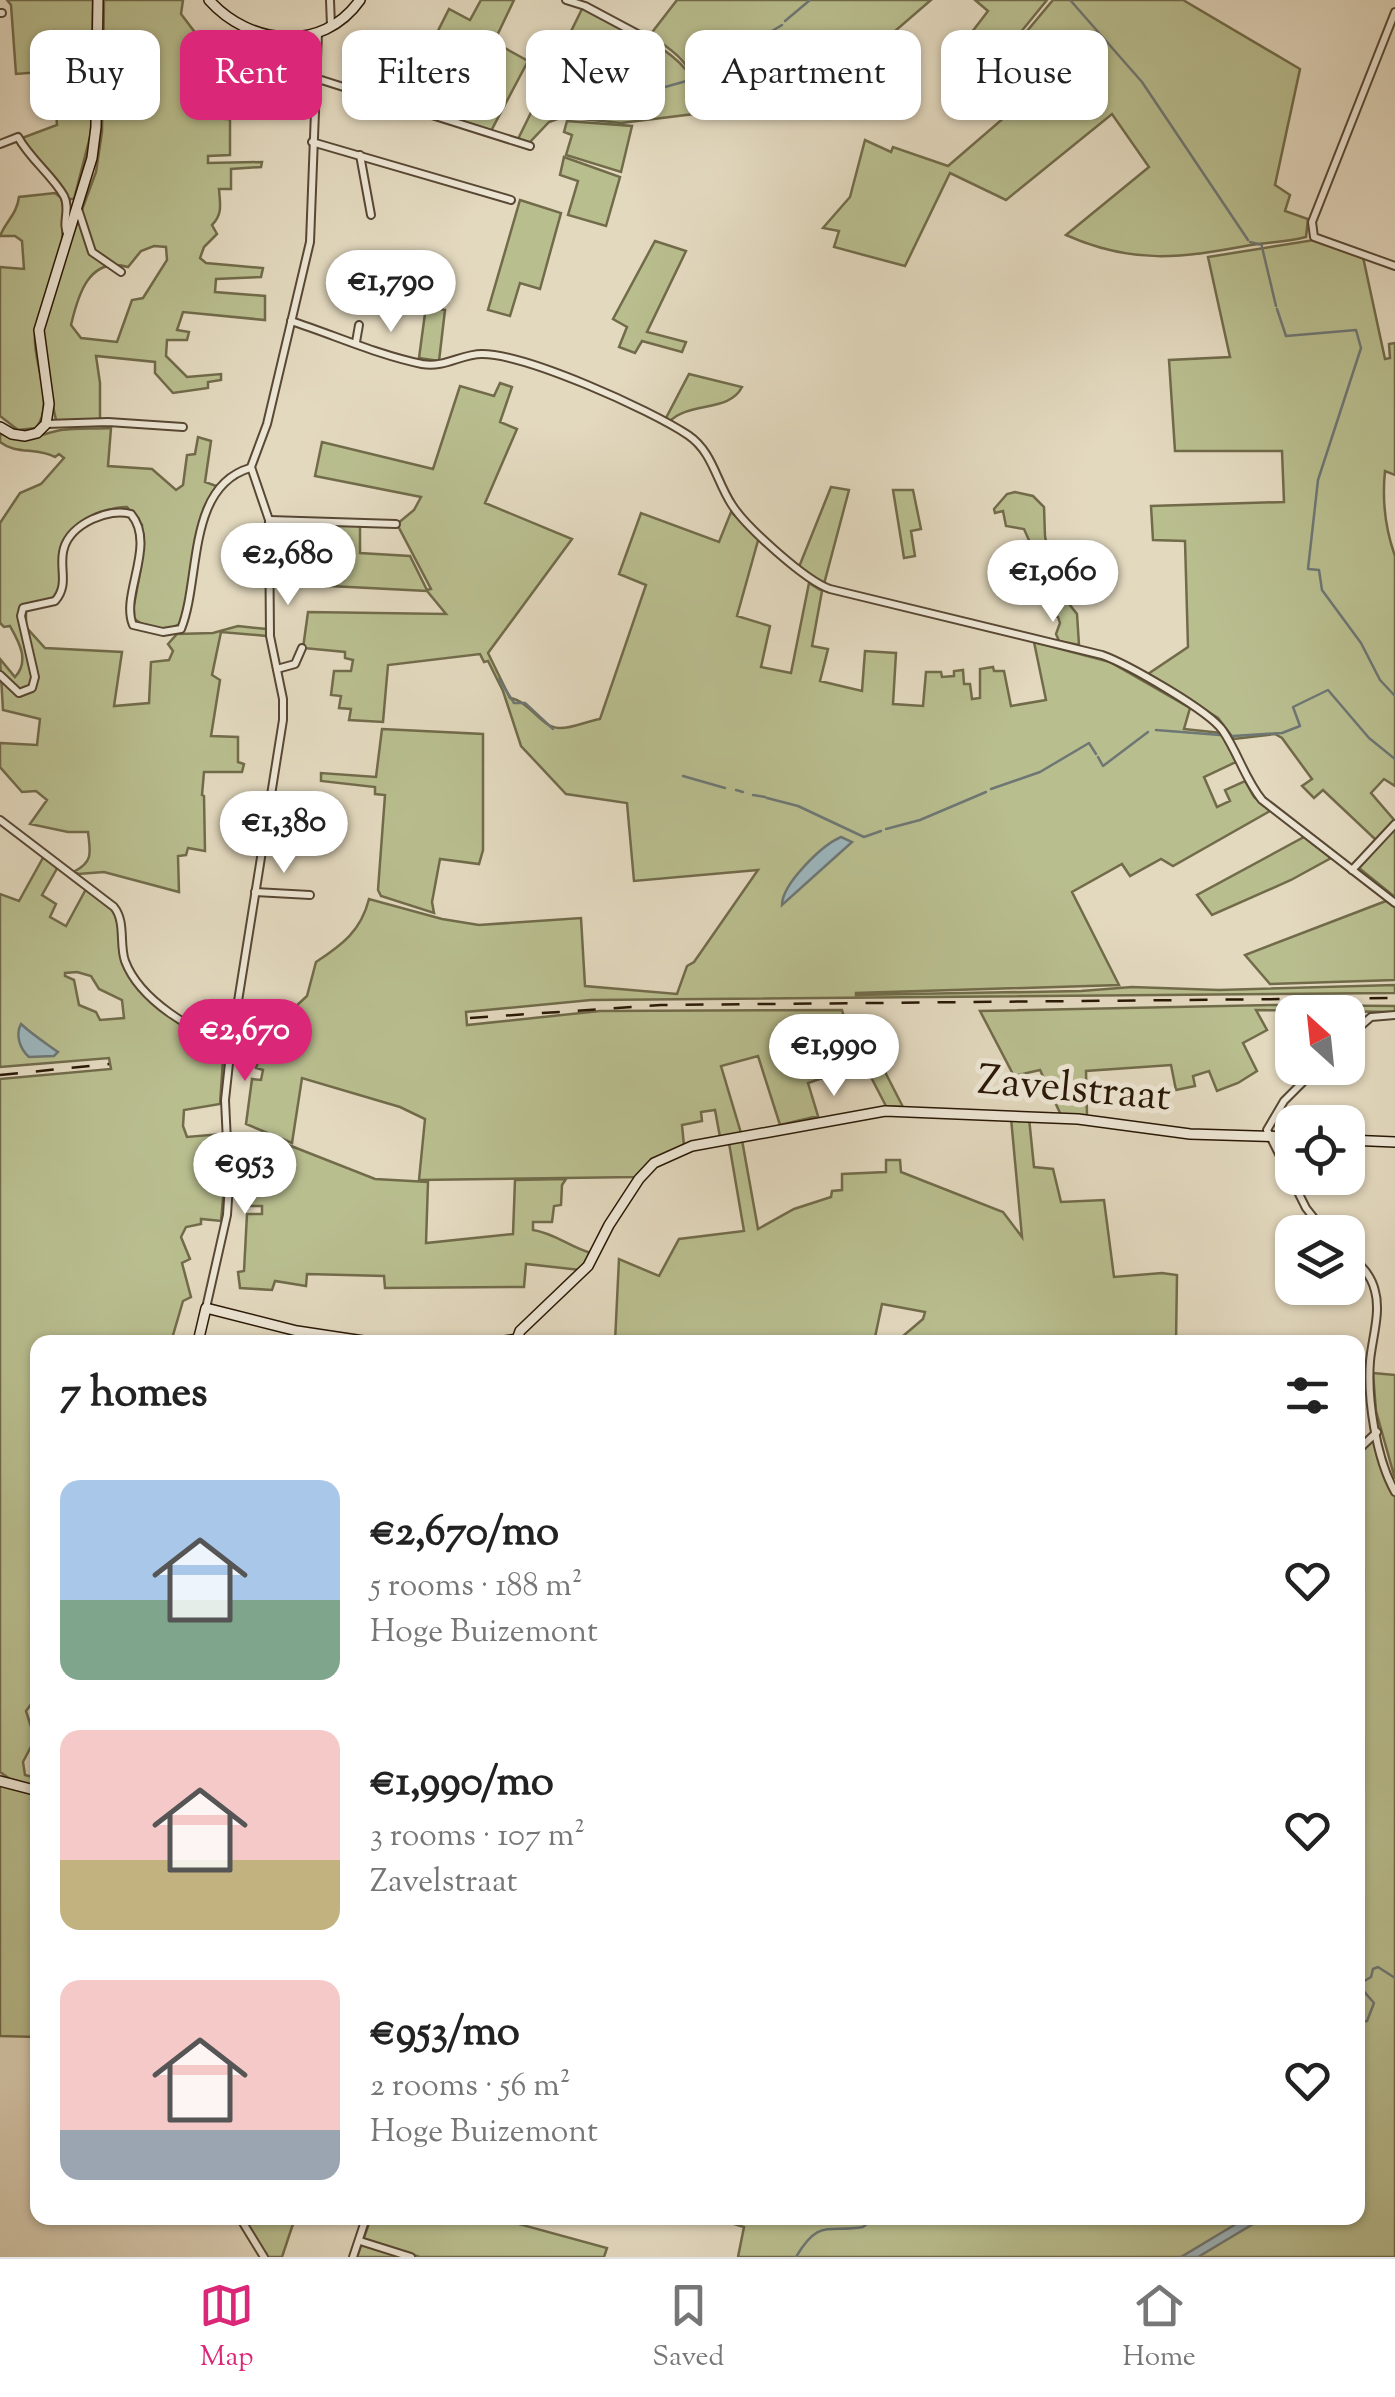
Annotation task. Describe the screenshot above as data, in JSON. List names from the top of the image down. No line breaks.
{"streets":{"street":["Zavelstraat"]},"north":"top left","page":{"chip":["Buy","Rent","Filters","New","Apartment","House"],"price":["€1,790","€2,680","€1,060","€1,380","€2,670","€1,990","€953"],"heading":"7 homes","list":[{"name":"€2,670/mo","note":"5 rooms · 188 m² · Hoge Buizemont"},{"name":"€1,990/mo","note":"3 rooms · 107 m² · Zavelstraat"},{"name":"€953/mo","note":"2 rooms · 56 m² · Hoge Buizemont"}],"tabs":["Map","Saved","Home"]}}
